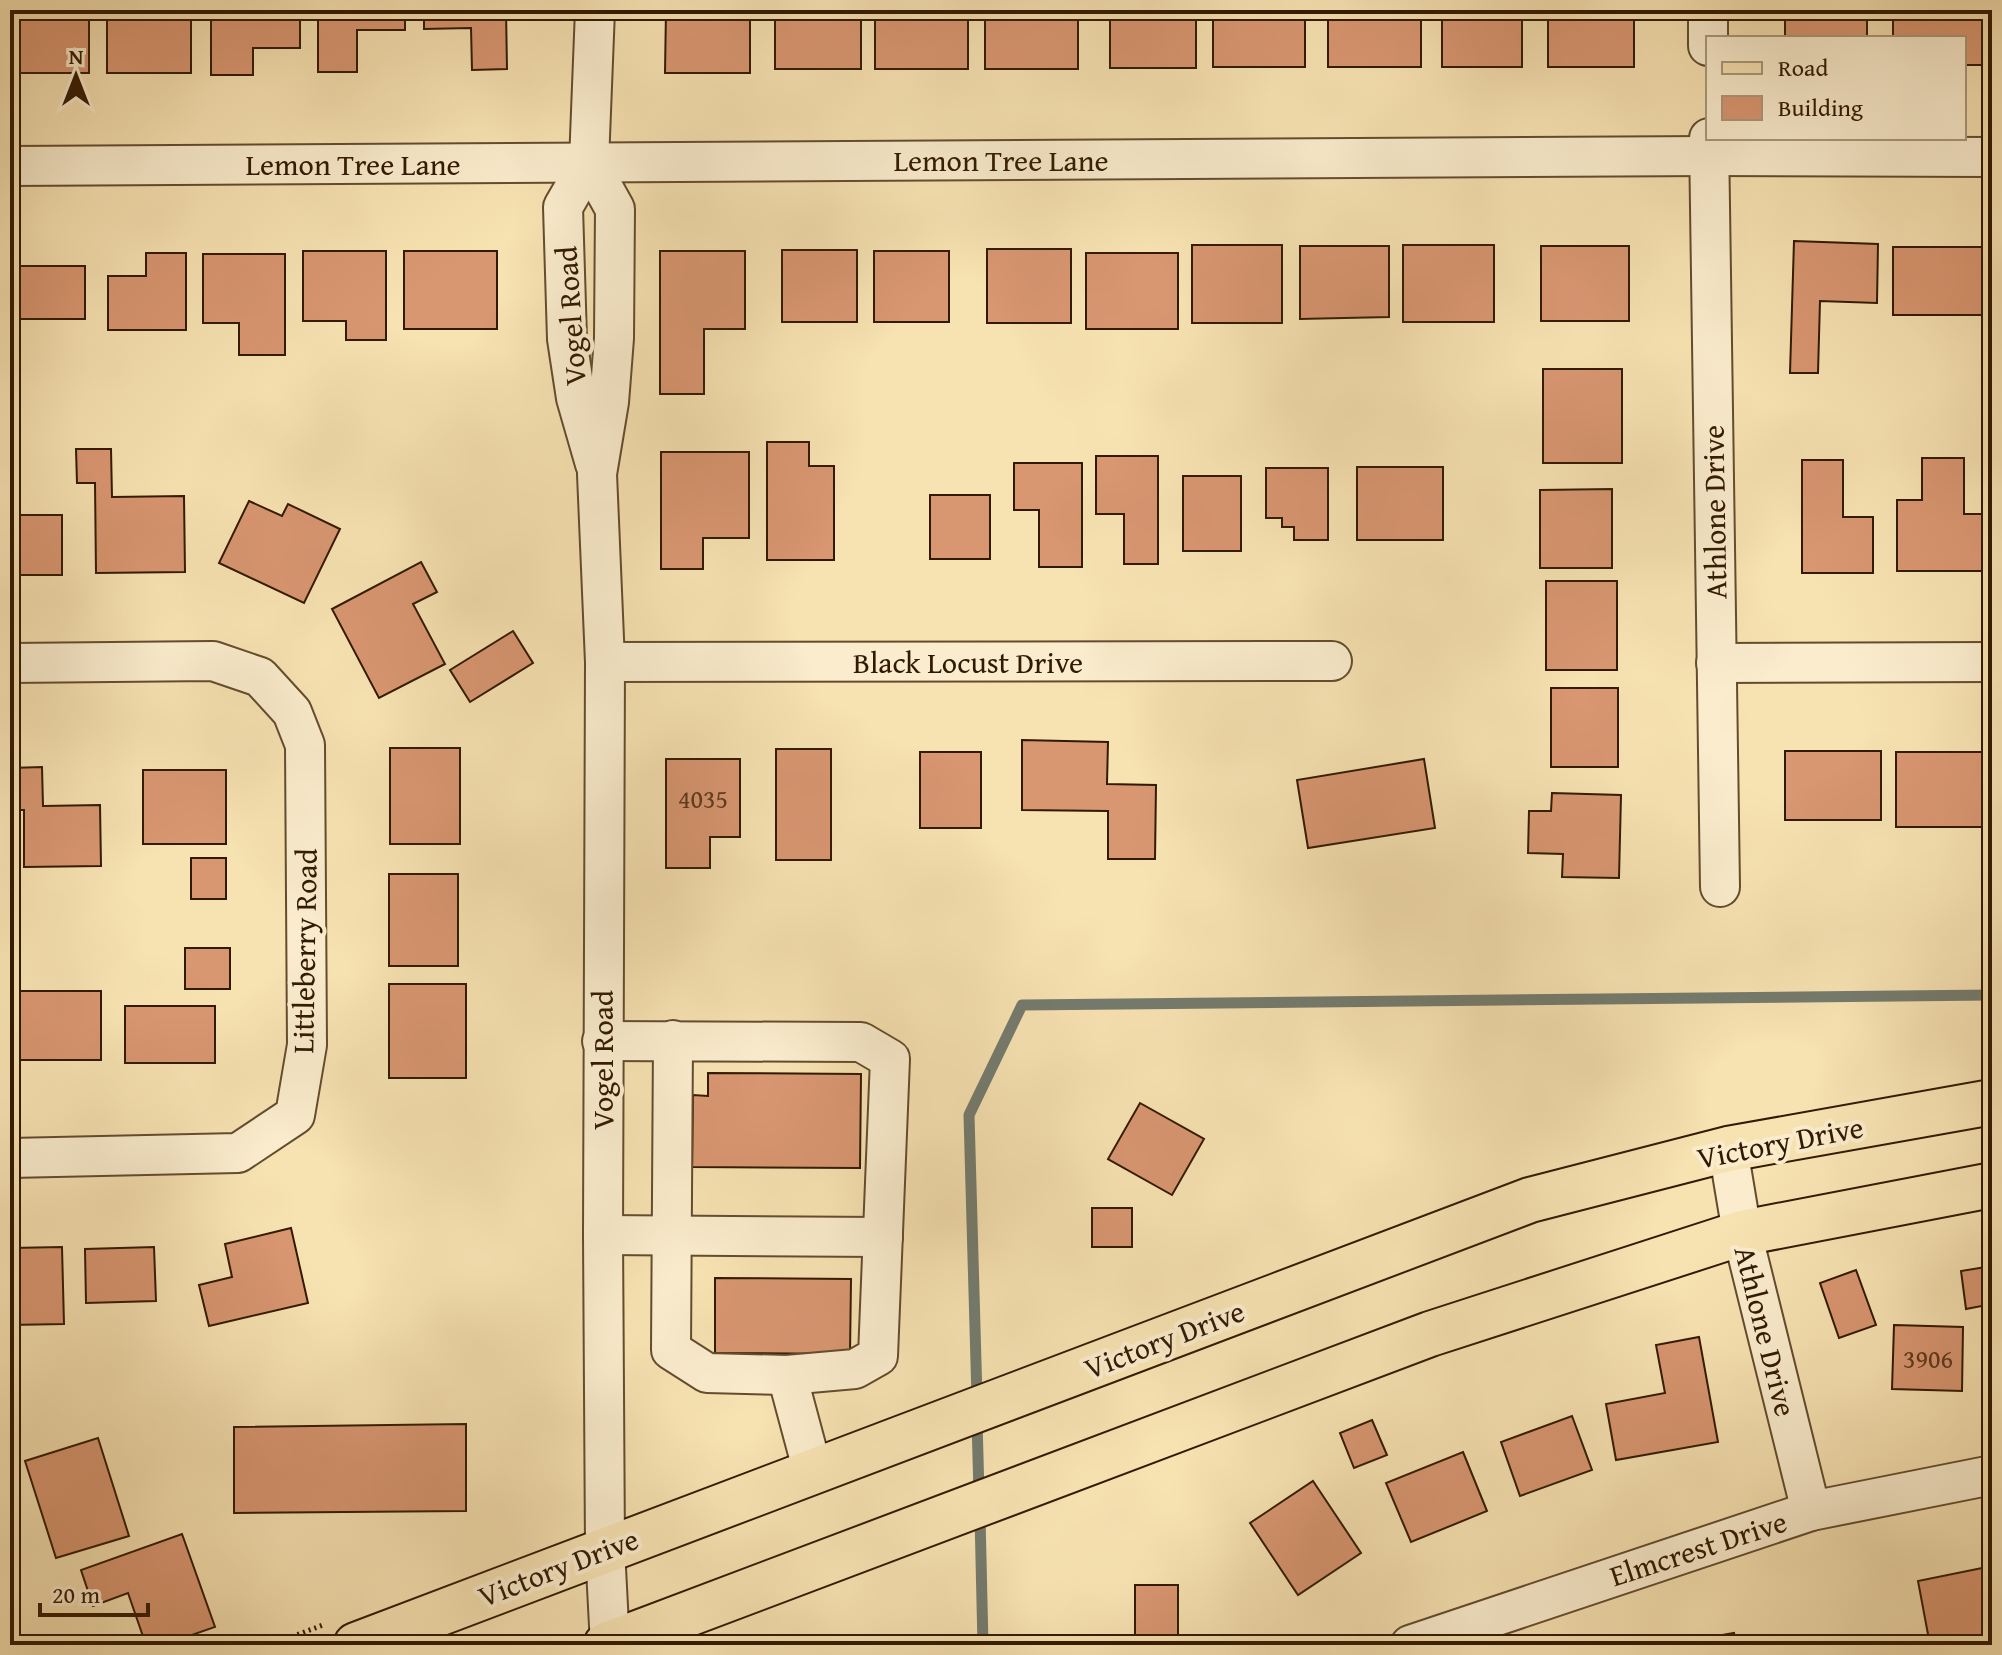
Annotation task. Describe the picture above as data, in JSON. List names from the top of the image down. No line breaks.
{"streets":{"main road":["Victory Drive"],"street":["Lemon Tree Lane","Vogel Road","Athlone Drive","Black Locust Drive","Littleberry Road","Elmcrest Drive"]},"crossings":[["Lemon Tree Lane","Vogel Road"],["Lemon Tree Lane","Athlone Drive"],["Vogel Road","Black Locust Drive"],["Vogel Road","Victory Drive"],["Athlone Drive","Victory Drive"],["Athlone Drive","Elmcrest Drive"]],"house_numbers":["4035","3906"],"legend":["Road","Building"],"scale_bar":"20 m","north":"top"}
